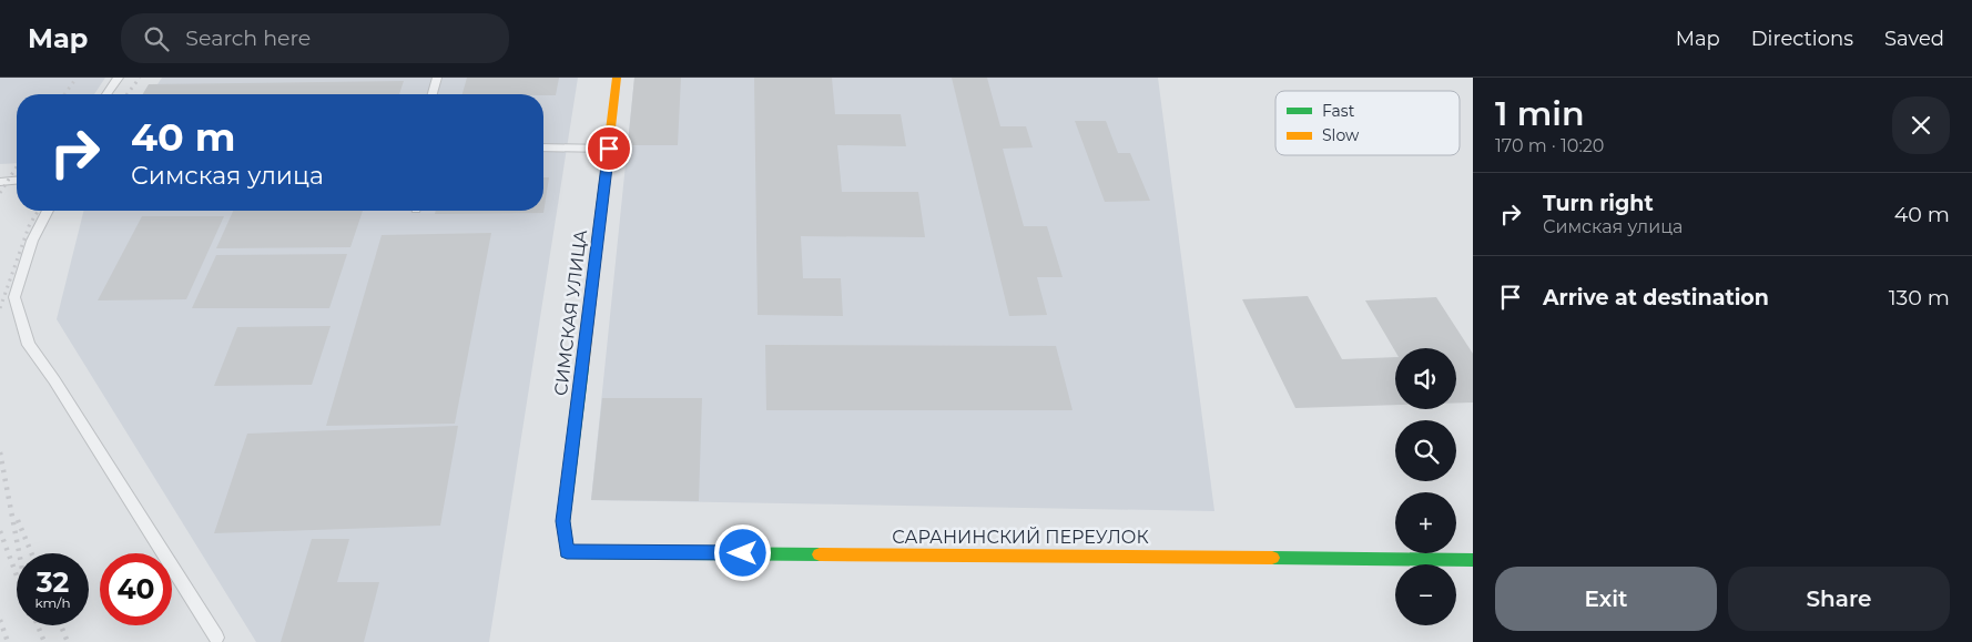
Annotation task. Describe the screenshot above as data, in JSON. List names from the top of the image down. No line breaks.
{"streets":{"street":["СИМСКАЯ УЛИЦА","САРАНИНСКИЙ ПЕРЕУЛОК"]},"crossings":[["СИМСКАЯ УЛИЦА","САРАНИНСКИЙ ПЕРЕУЛОК"]],"legend":["Fast","Slow"],"page":{"header":"Map","search":"Search here","nav":["Map","Directions","Saved"],"heading":["1 min","170 m · 10:20"],"turn":["40 m","Симская улица"],"list":[{"name":"Turn right","note":"Симская улица","value":"40 m"},{"name":"Arrive at destination","value":"130 m"}],"map_buttons":["+","−"],"speed":"32 km/h","limit":"40","buttons":["Exit","Share"]}}
